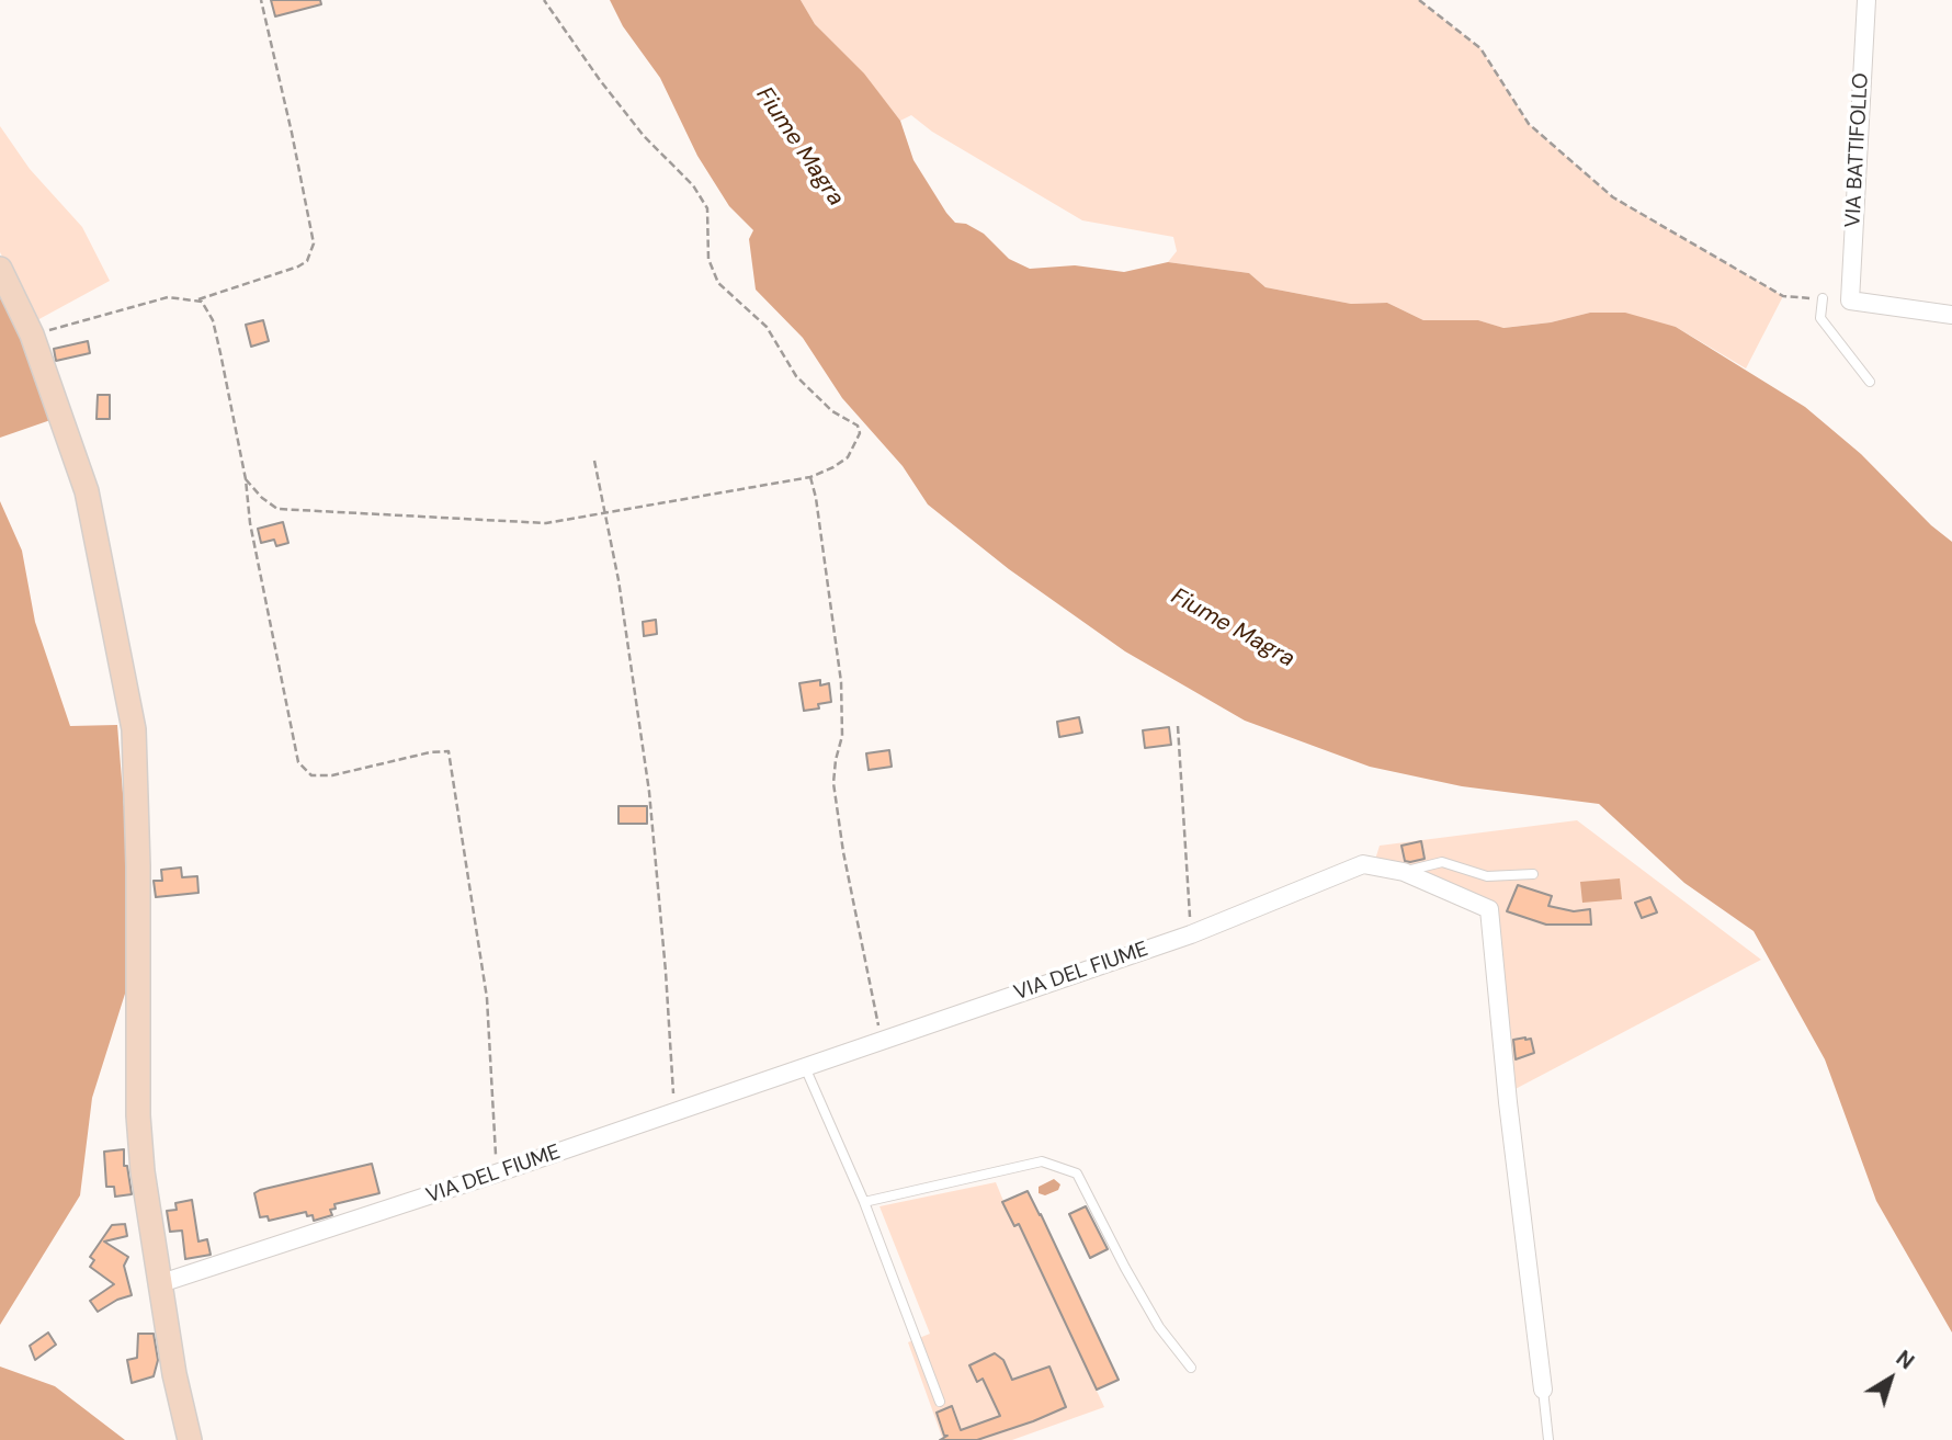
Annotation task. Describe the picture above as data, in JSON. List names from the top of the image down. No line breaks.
{"streets":{"street":["VIA BATTIFOLLO","VIA DEL FIUME"]},"water":["Fiume Magra"],"north":"top right"}
